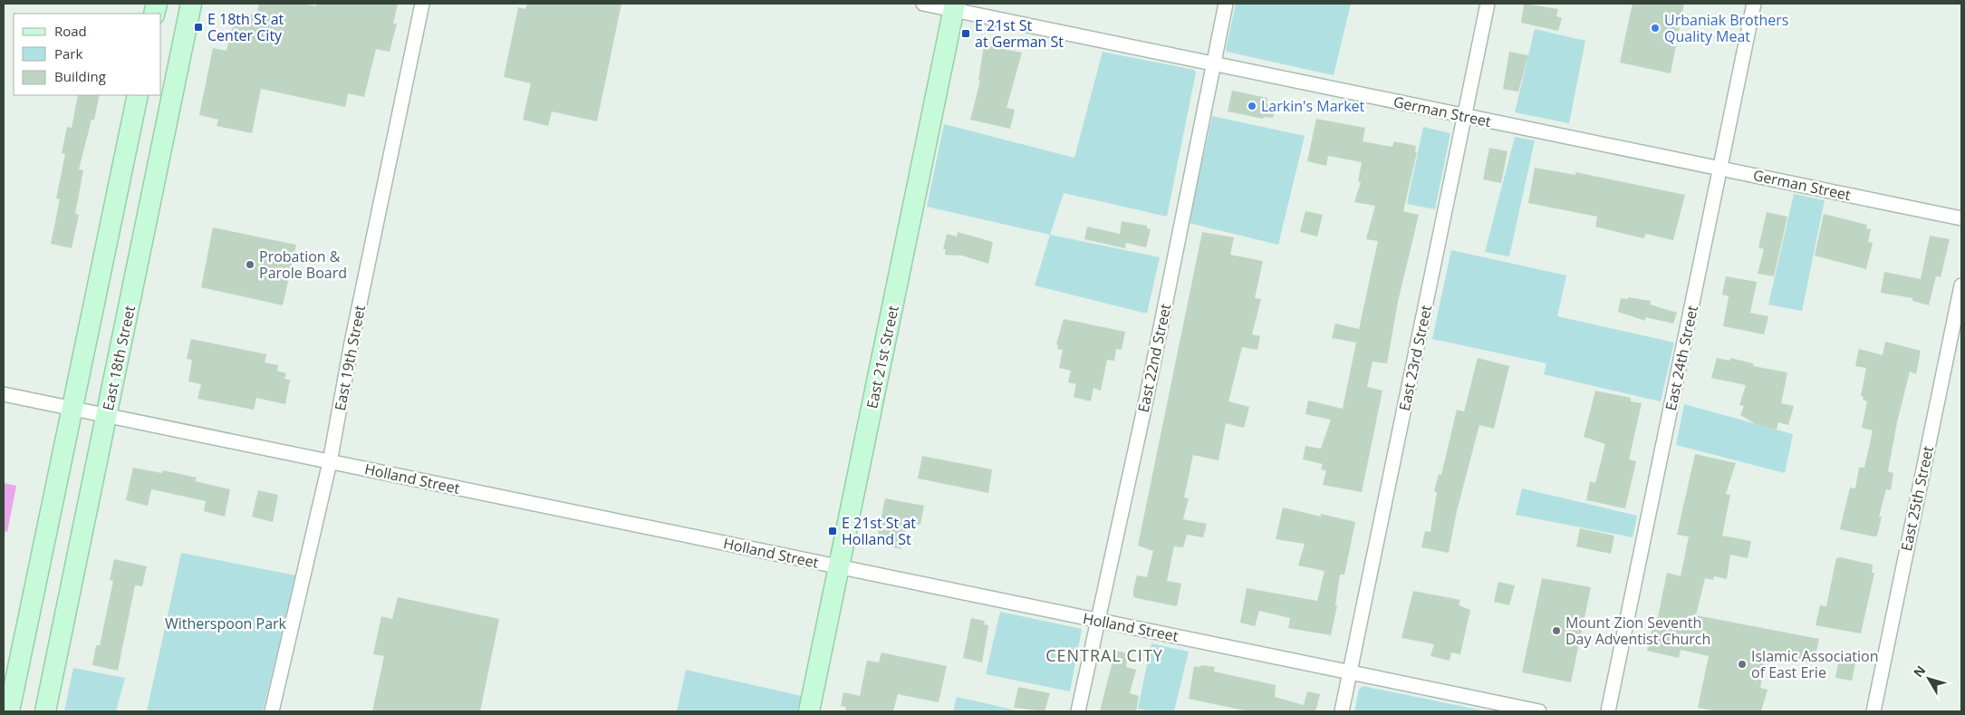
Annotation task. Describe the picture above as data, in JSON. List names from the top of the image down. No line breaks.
{"streets":{"main road":["East 21st Street","East 18th Street"],"street":["German Street","East 19th Street","East 22nd Street","East 23rd Street","East 24th Street","Holland Street","East 25th Street"]},"crossings":[["German Street","East 21st Street"],["German Street","East 22nd Street"],["German Street","East 23rd Street"],["German Street","East 24th Street"],["East 21st Street","Holland Street"],["East 18th Street","Holland Street"],["East 19th Street","Holland Street"],["East 22nd Street","Holland Street"],["East 23rd Street","Holland Street"]],"districts":["CENTRAL CITY"],"parks":["Witherspoon Park"],"places":{"transit":["E 18th St at Center City","E 21st St at German St","E 21st St at Holland St"],"other":["Urbaniak Brothers Quality Meat","Larkin's Market","Probation & Parole Board","Mount Zion Seventh Day Adventist Church","Islamic Association of East Erie"]},"legend":["Road","Park","Building"],"north":"top left"}
